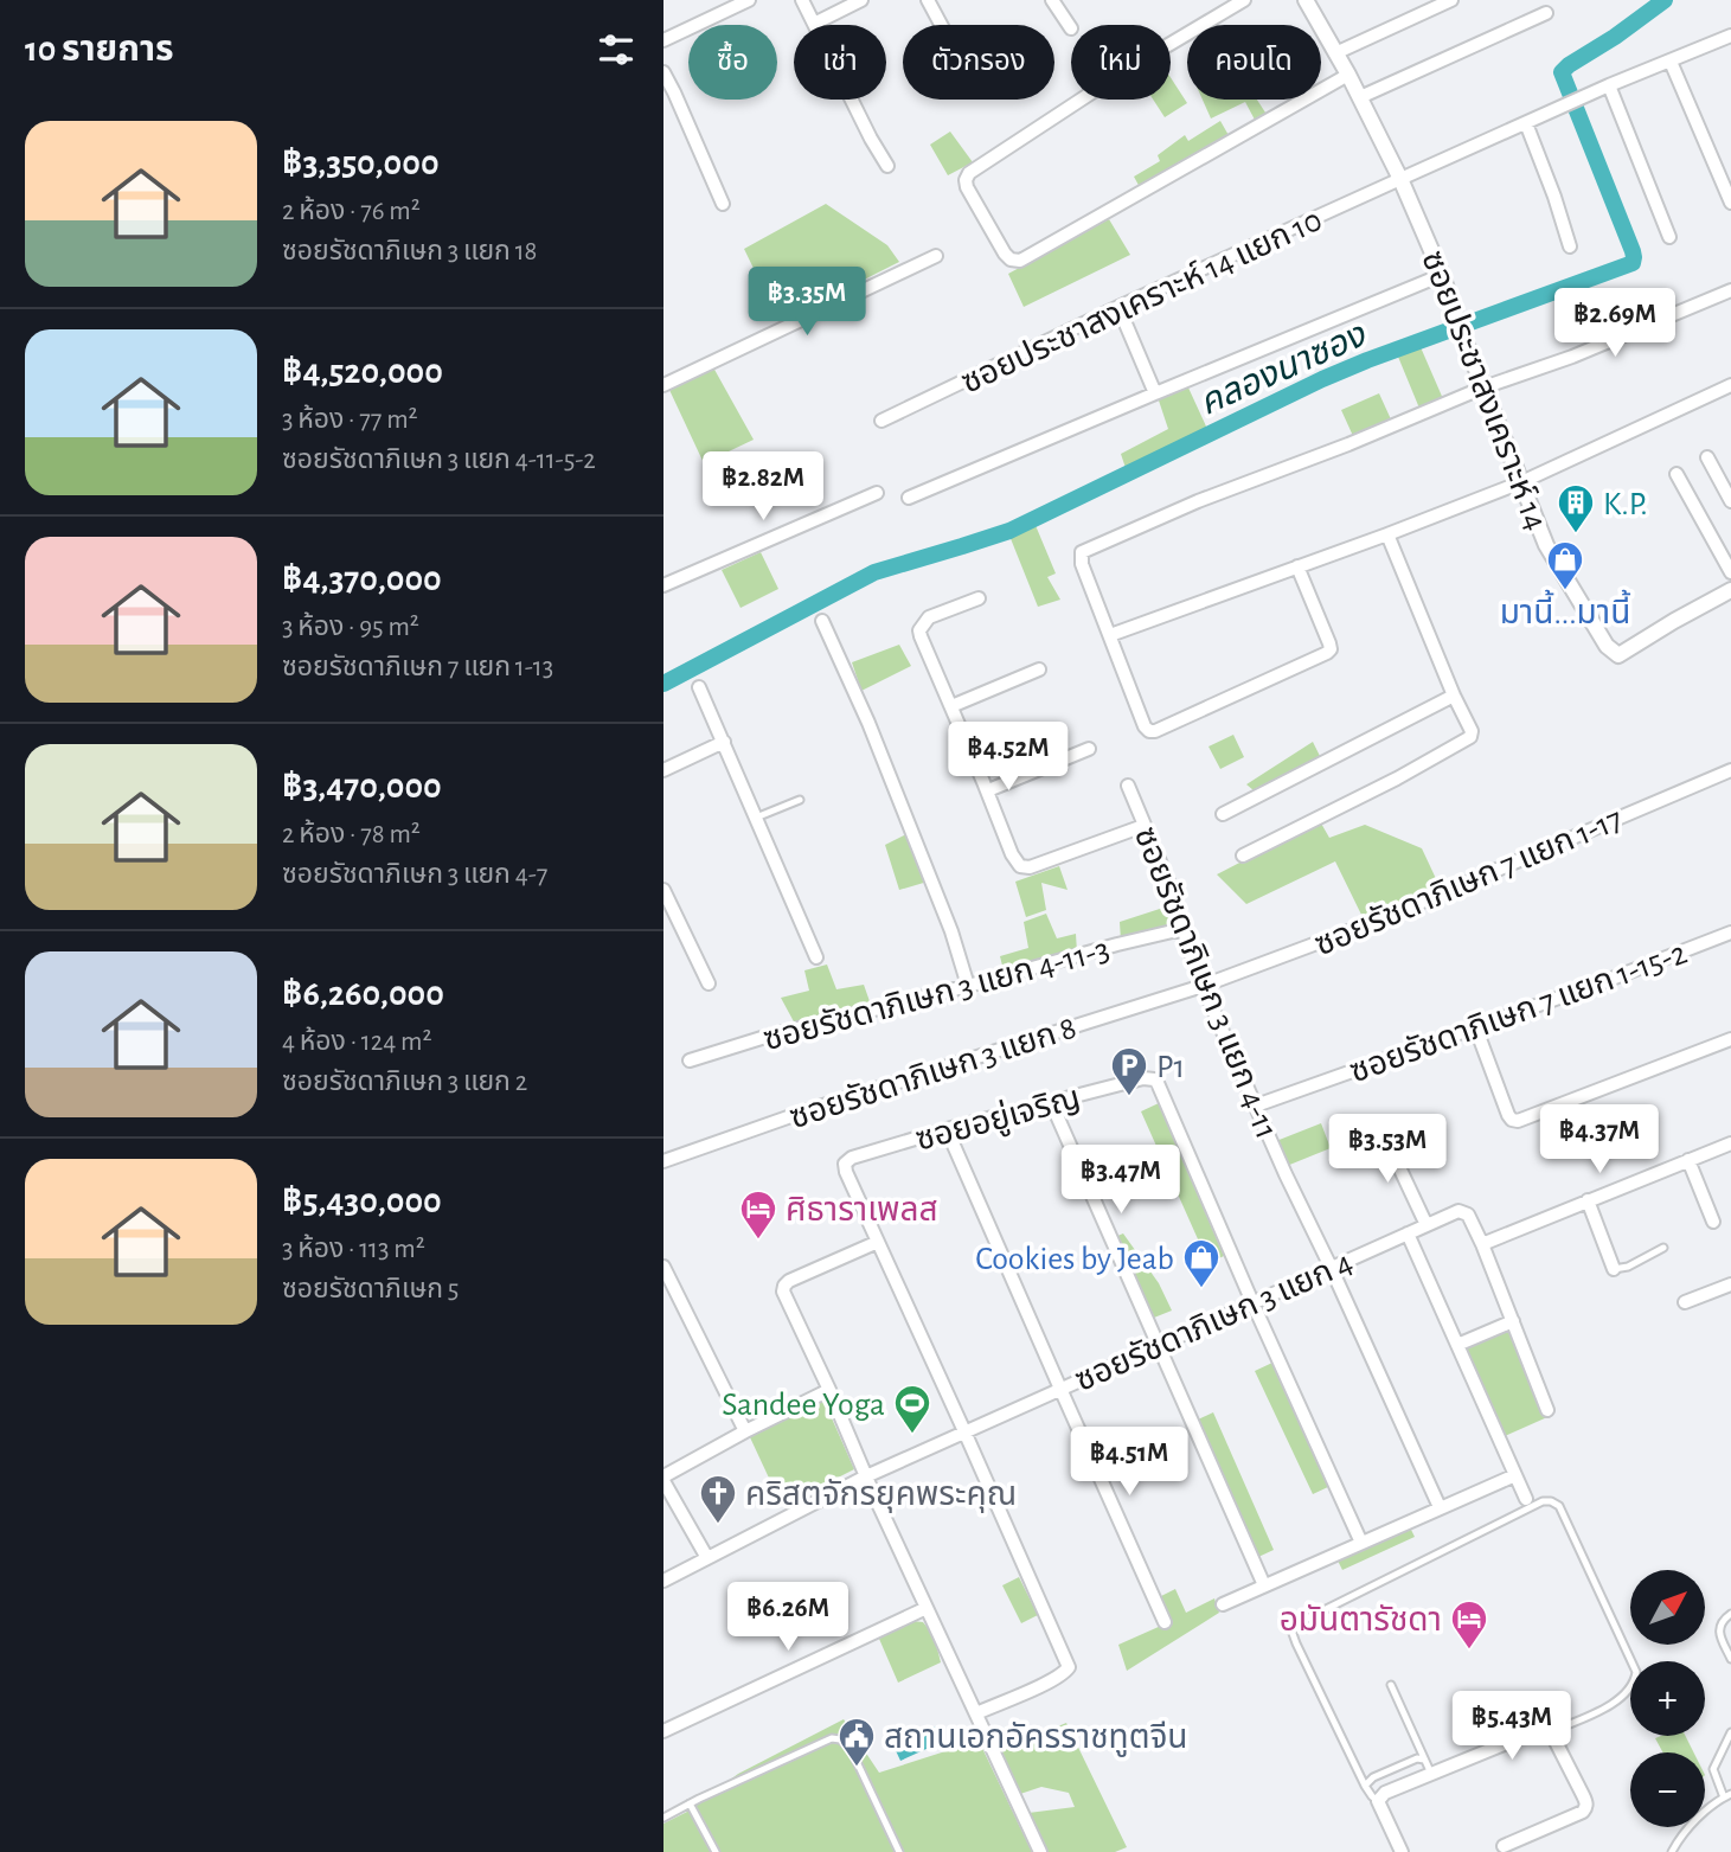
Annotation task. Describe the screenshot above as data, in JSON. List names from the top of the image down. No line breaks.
{"streets":{"street":["ซอยประชาสงเคราะห์ 14 แยก 10","ซอยประชาสงเคราะห์ 14","ซอยรัชดาภิเษก 7 แยก 1-17","ซอยรัชดาภิเษก 3 แยก 4-11","ซอยรัชดาภิเษก 3 แยก 4-11-3","ซอยรัชดาภิเษก 7 แยก 1-15-2","ซอยรัชดาภิเษก 3 แยก 8","ซอยอยู่เจริญ","ซอยรัชดาภิเษก 3 แยก 4"]},"crossings":[["ซอยประชาสงเคราะห์ 14 แยก 10","ซอยประชาสงเคราะห์ 14"],["ซอยรัชดาภิเษก 7 แยก 1-17","ซอยรัชดาภิเษก 3 แยก 4-11"],["ซอยรัชดาภิเษก 7 แยก 1-17","ซอยรัชดาภิเษก 3 แยก 8"],["ซอยรัชดาภิเษก 3 แยก 4-11","ซอยรัชดาภิเษก 3 แยก 4-11-3"],["ซอยรัชดาภิเษก 3 แยก 4-11","ซอยรัชดาภิเษก 7 แยก 1-15-2"],["ซอยรัชดาภิเษก 3 แยก 4-11","ซอยรัชดาภิเษก 3 แยก 8"],["ซอยรัชดาภิเษก 3 แยก 4-11","ซอยรัชดาภิเษก 3 แยก 4"],["ซอยอยู่เจริญ","ซอยรัชดาภิเษก 3 แยก 4"]],"water":["คลองนาซอง"],"places":{"building":["K.P."],"shop":["มานี้...มานี้","Cookies by Jeab"],"parking":["P1"],"hotel":["ศิธาราเพลส","อมันตารัชดา"],"sports":["Sandee Yoga"],"church":["คริสตจักรยุคพระคุณ"],"public building":["สถานเอกอัครราชทูตจีน"]},"north":"top right","page":{"heading":"10 รายการ","chip":["ซื้อ","เช่า","ตัวกรอง","ใหม่","คอนโด"],"list":[{"name":"฿3,350,000","note":"2 ห้อง · 76 m² · ซอยรัชดาภิเษก 3 แยก 18"},{"name":"฿4,520,000","note":"3 ห้อง · 77 m² · ซอยรัชดาภิเษก 3 แยก 4-11-5-2"},{"name":"฿4,370,000","note":"3 ห้อง · 95 m² · ซอยรัชดาภิเษก 7 แยก 1-13"},{"name":"฿3,470,000","note":"2 ห้อง · 78 m² · ซอยรัชดาภิเษก 3 แยก 4-7"},{"name":"฿6,260,000","note":"4 ห้อง · 124 m² · ซอยรัชดาภิเษก 3 แยก 2"},{"name":"฿5,430,000","note":"3 ห้อง · 113 m² · ซอยรัชดาภิเษก 5"}],"price":["฿3.35M","฿2.69M","฿2.82M","฿4.52M","฿4.37M","฿3.53M","฿3.47M","฿4.51M","฿6.26M","฿5.43M"],"map_buttons":["+","−"]}}
